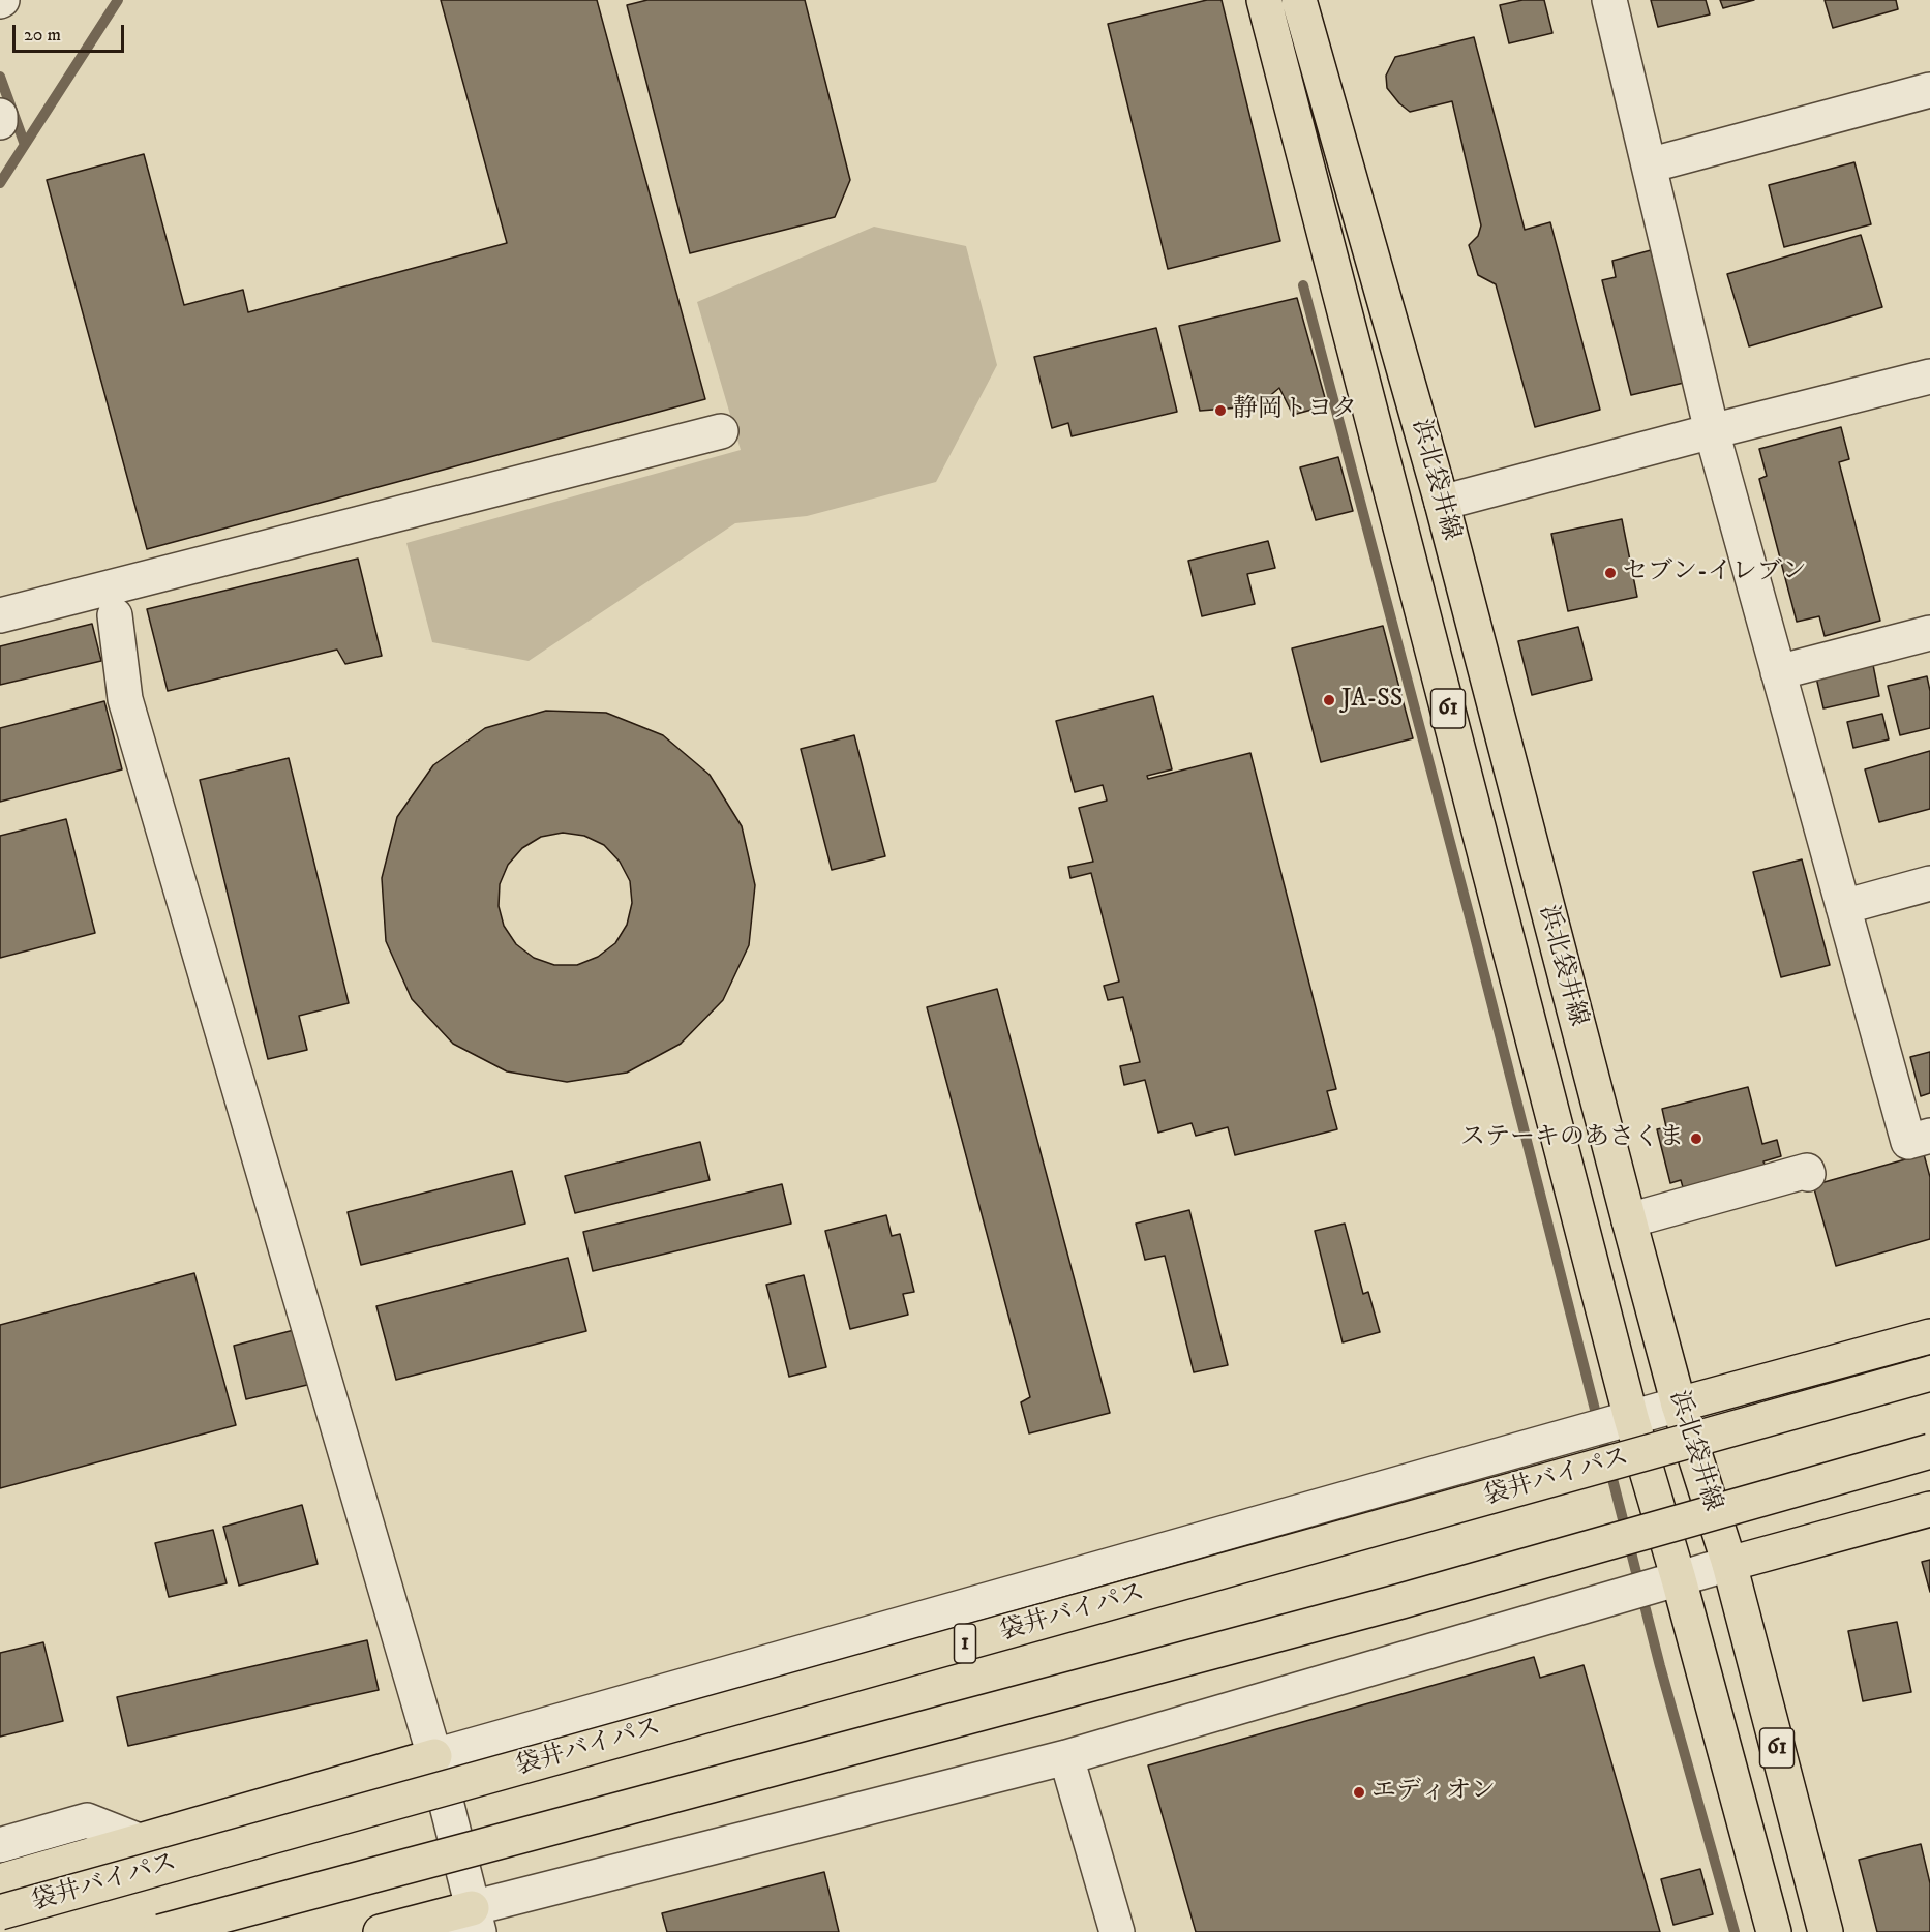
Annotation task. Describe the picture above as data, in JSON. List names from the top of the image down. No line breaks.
{"streets":{"main road":["浜北袋井線","61","袋井バイパス","1"]},"places":["静岡トヨタ","セブン-イレブン","JA-SS","ステーキのあさくま","エディオン"],"scale_bar":"20 m"}
